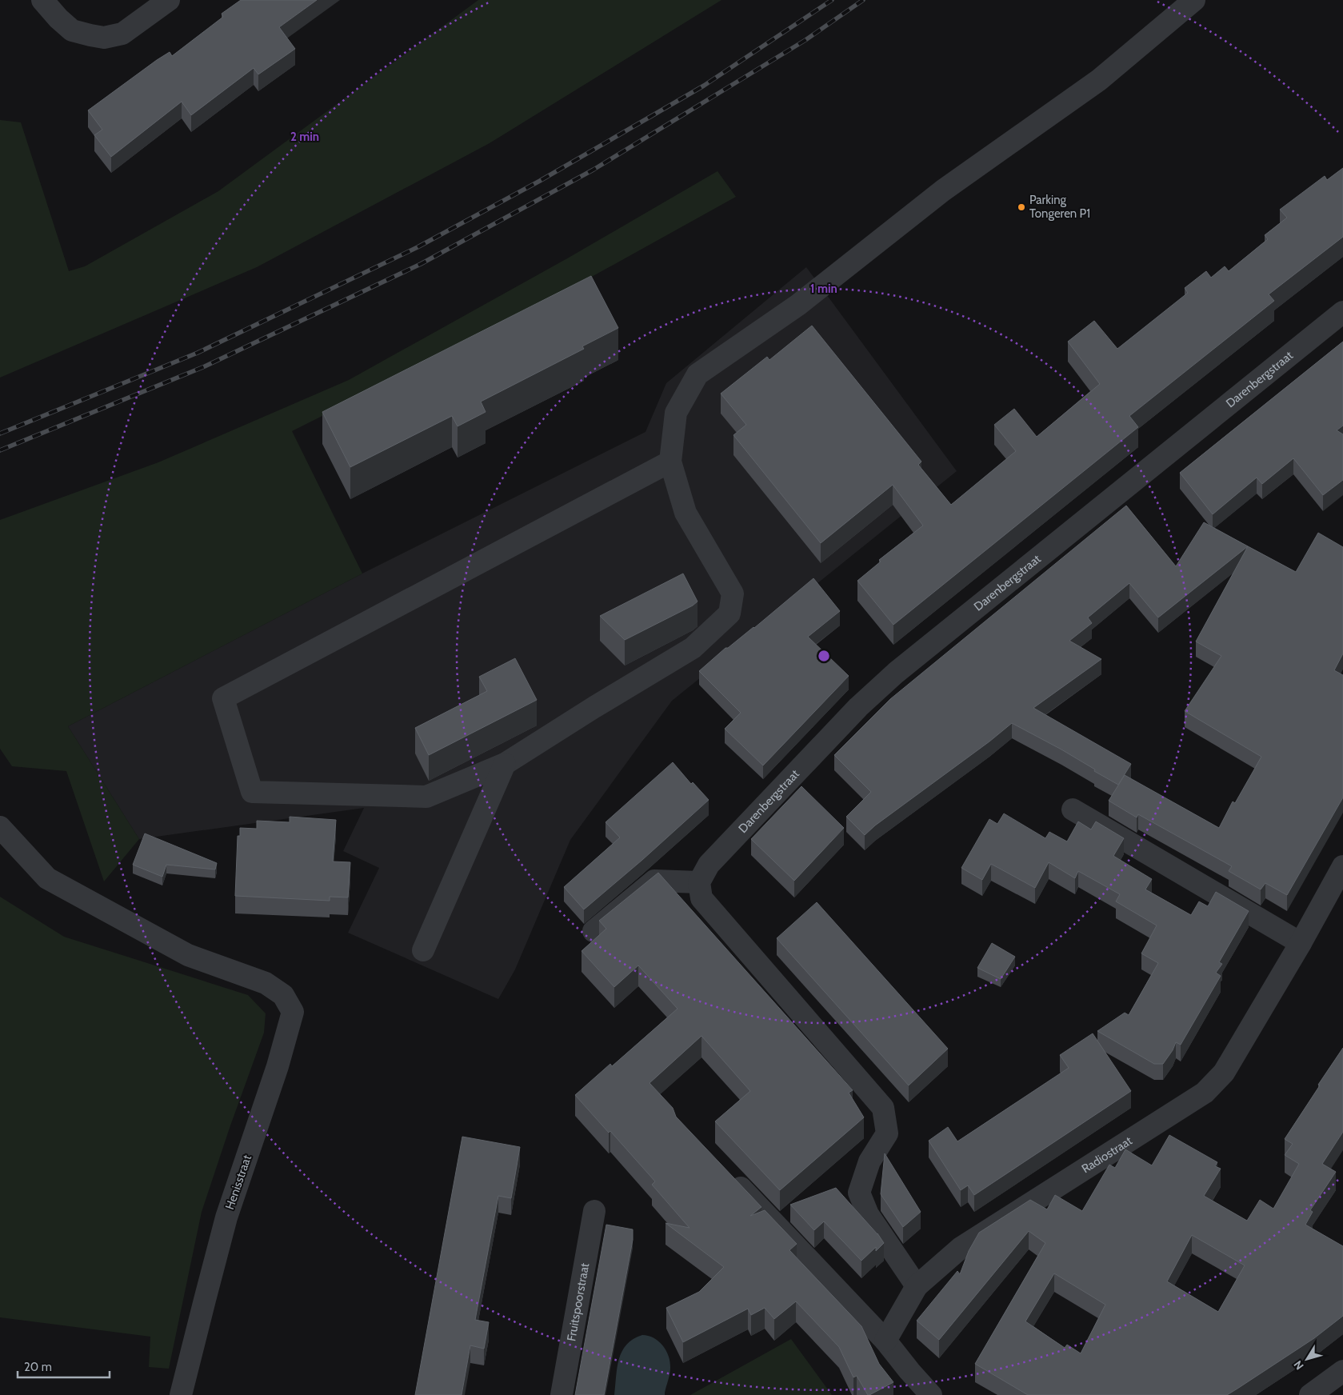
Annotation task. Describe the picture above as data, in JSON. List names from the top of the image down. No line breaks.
{"streets":{"street":["Darenbergstraat","Radiostraat","Henisstraat","Fruitspoorstraat"]},"places":["Parking Tongeren P1"],"scale_bar":"20 m","north":"bottom left","rings":["2 min","1 min"]}
